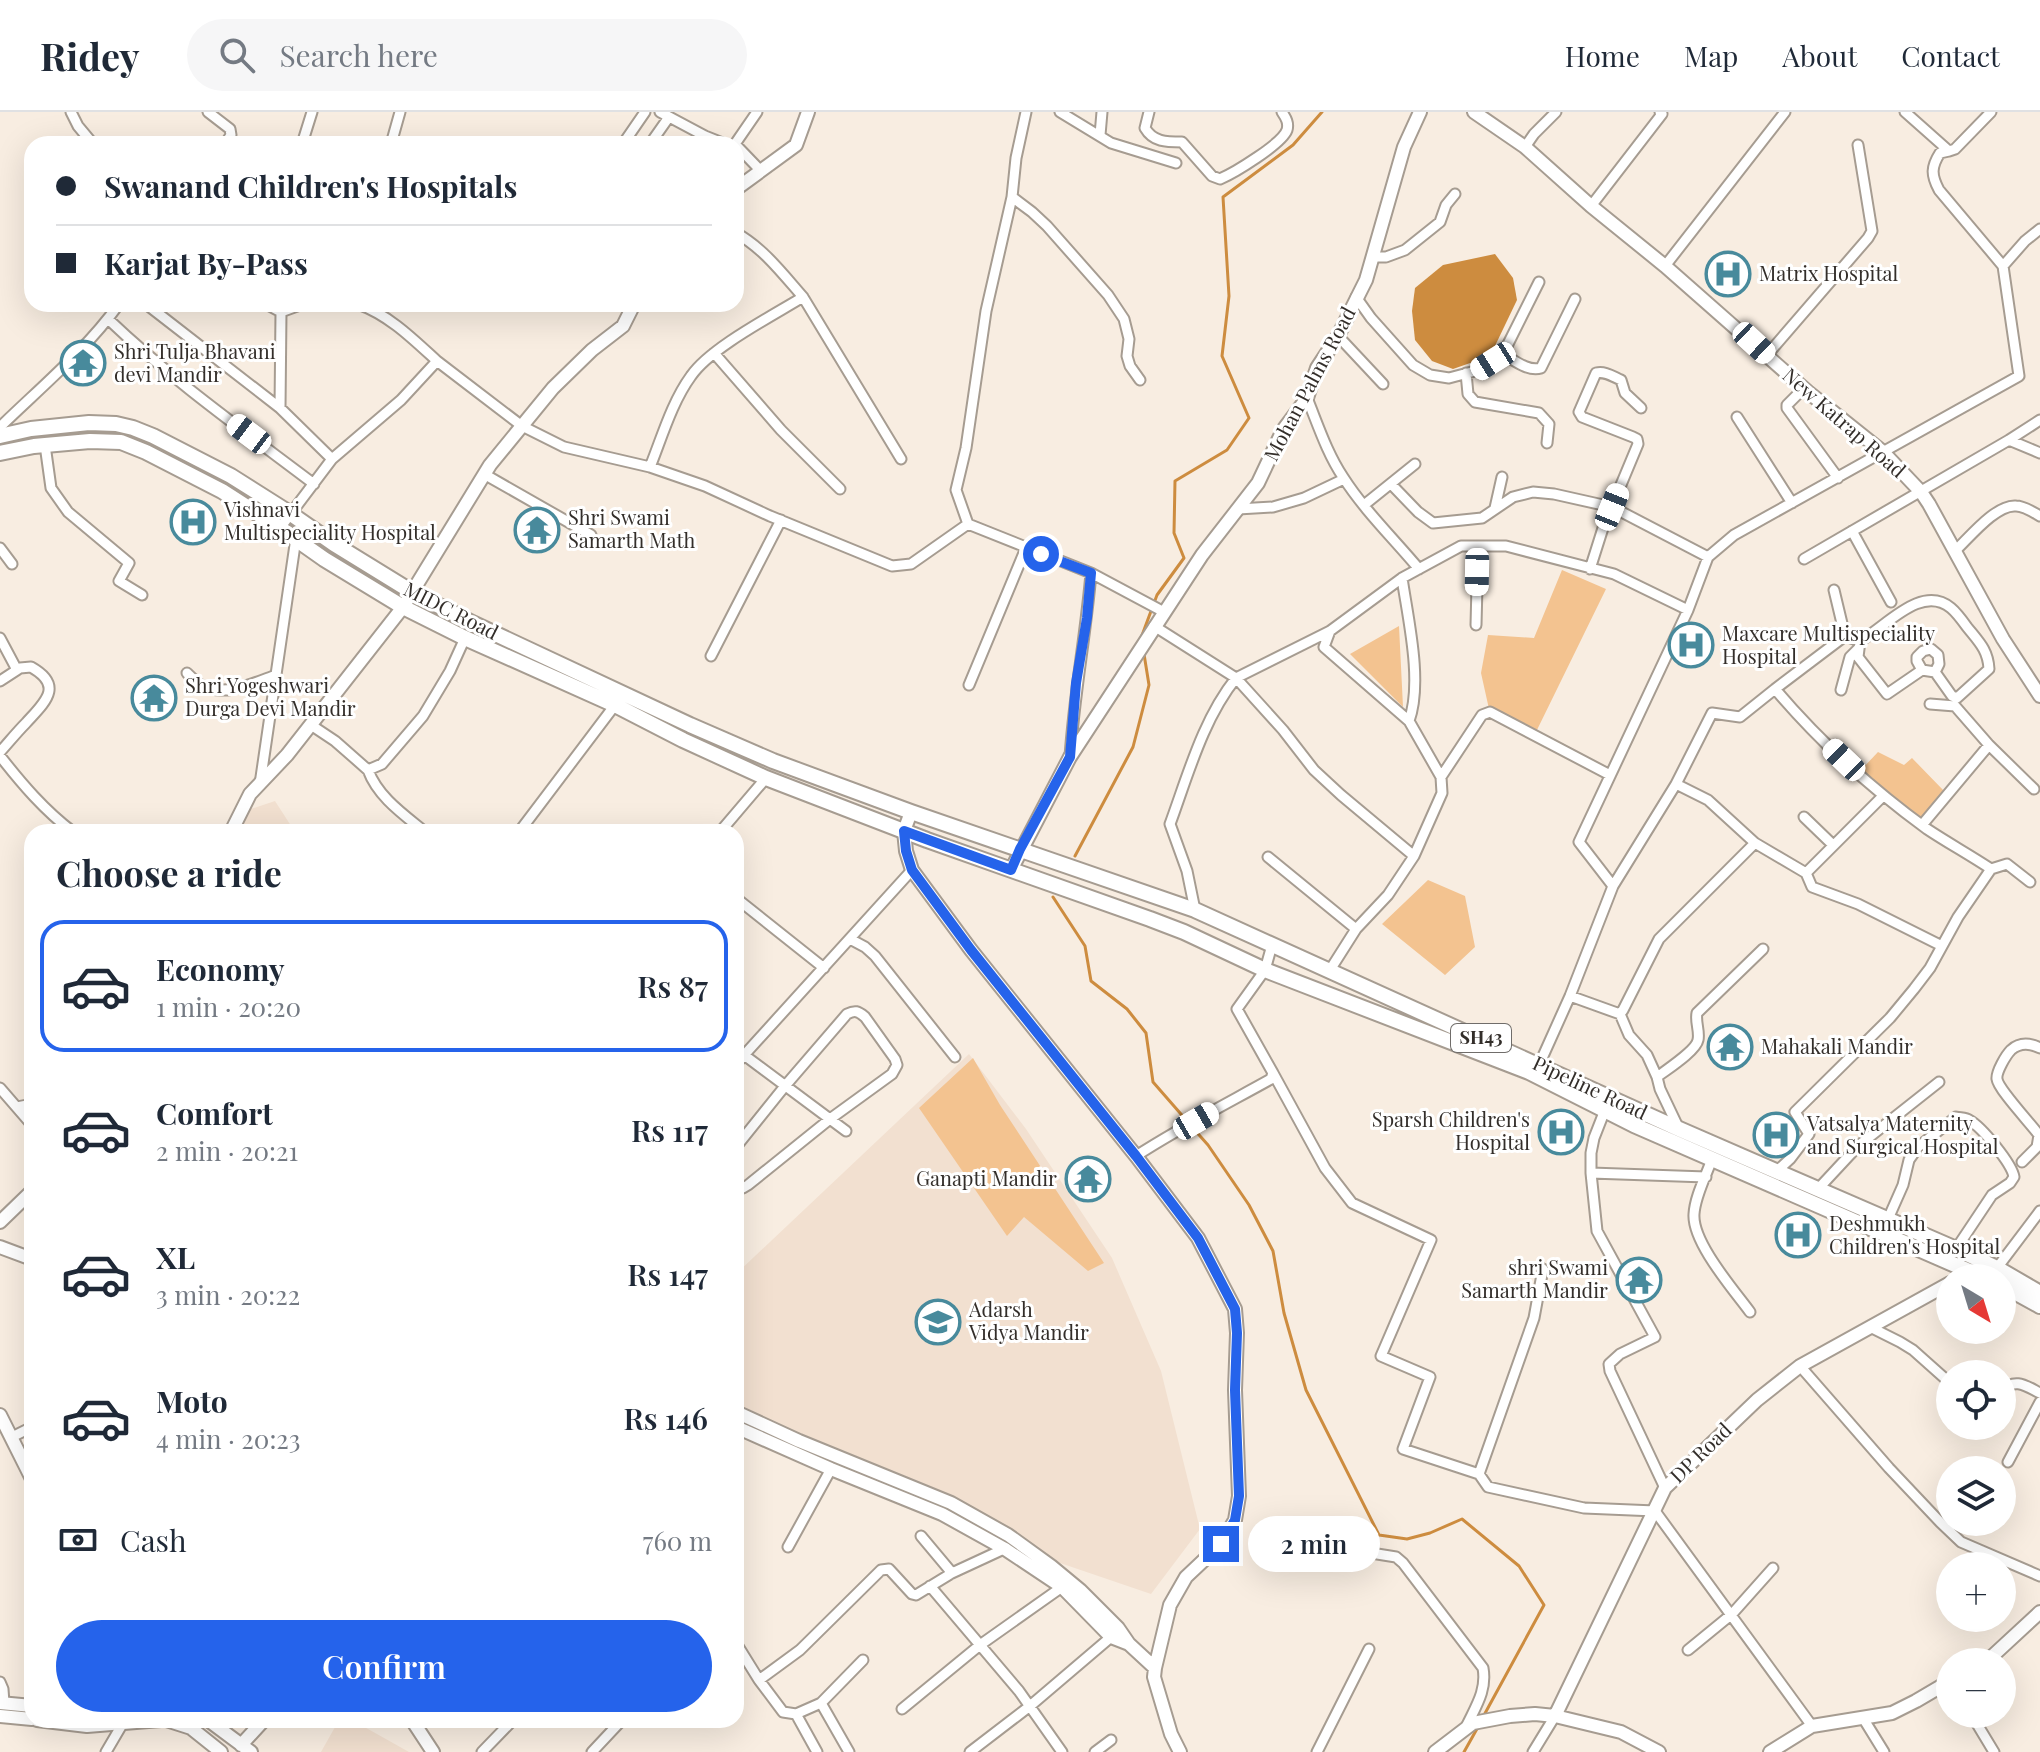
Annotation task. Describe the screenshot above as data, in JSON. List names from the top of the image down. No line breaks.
{"streets":{"main road":["MIDC Road","SH43","Pipeline Road"],"street":["Mohan Palms Road","New Katrap Road","DP Road"]},"crossings":[["MIDC Road","Pipeline Road"]],"places":{"hospital":["Matrix Hospital","Vishnavi Multispeciality Hospital","Maxcare Multispeciality Hospital","Sparsh Children's Hospital","Vatsalya Maternity and Surgical Hospital","Deshmukh Children's Hospital"],"temple":["Shri Tulja Bhavani devi Mandir","Shri Swami Samarth Math","Shri Yogeshwari Durga Devi Mandir","Mahakali Mandir","Ganapti Mandir","shri Swami Samarth Mandir"],"school or university":["Adarsh Vidya Mandir"]},"north":"bottom right","page":{"header":"Ridey","search":"Search here","nav":["Home","Map","About","Contact"],"banner":["Swanand Children's Hospitals","Karjat By-Pass"],"heading":"Choose a ride","list":[{"name":"Economy","note":"1 min · 20:20","value":"Rs 87"},{"name":"Comfort","note":"2 min · 20:21","value":"Rs 117"},{"name":"XL","note":"3 min · 20:22","value":"Rs 147"},{"name":"Moto","note":"4 min · 20:23","value":"Rs 146"}],"map_buttons":["+","−"],"pay":["Cash","760 m"],"bubble":"2 min","buttons":"Confirm"}}
